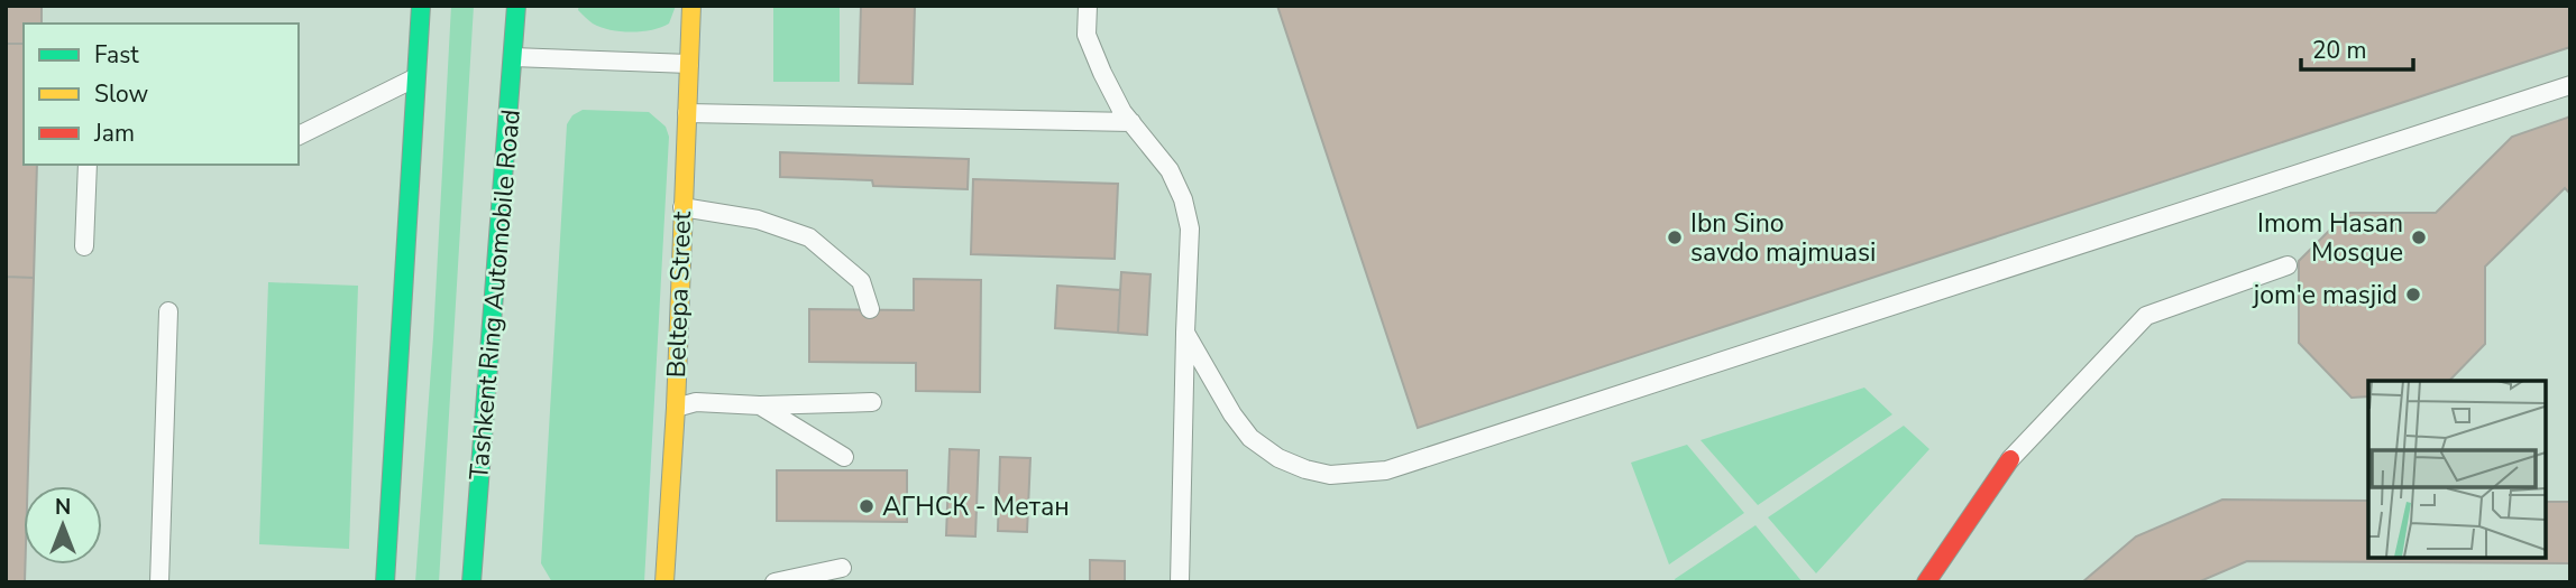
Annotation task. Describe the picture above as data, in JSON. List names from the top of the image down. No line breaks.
{"streets":{"main road":["Tashkent Ring Automobile Road","Beltepa Street"]},"places":["Ibn Sino savdo majmuasi","Imom Hasan Mosque","jom'e masjid","АГНСК - Метан"],"legend":["Fast","Slow","Jam"],"scale_bar":"20 m","north":"top"}
